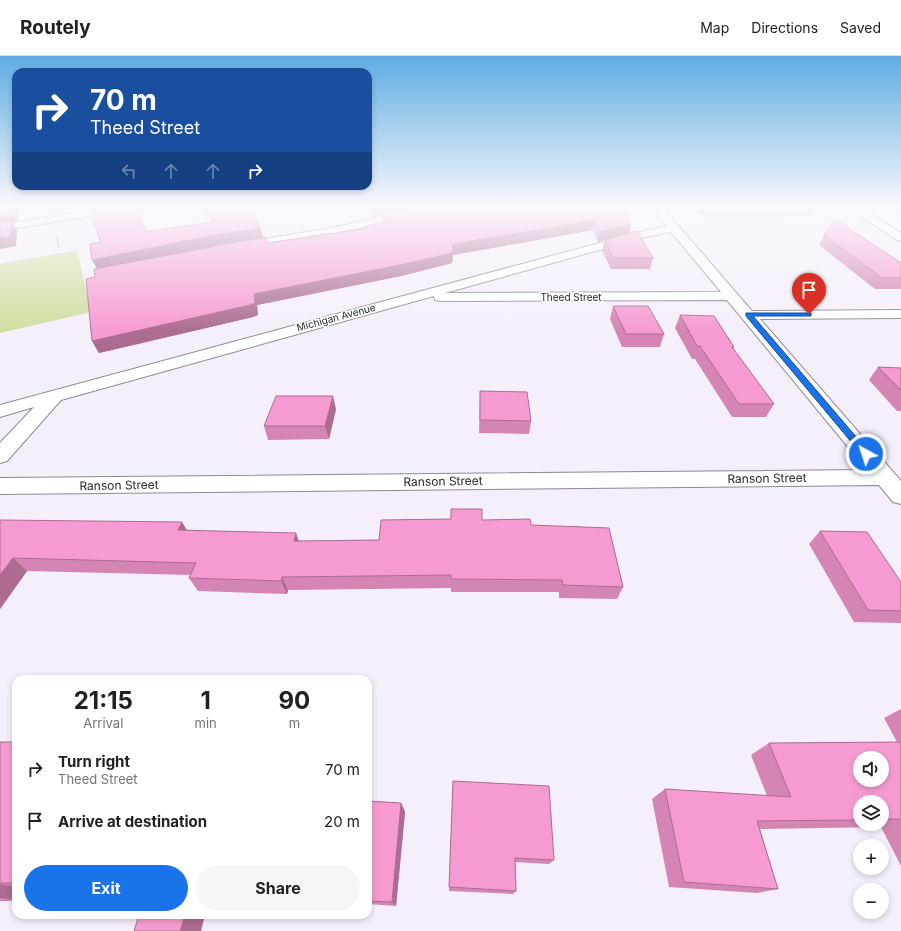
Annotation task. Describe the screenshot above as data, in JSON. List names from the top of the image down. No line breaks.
{"streets":{"street":["Theed Street","Michigan Avenue","Ranson Street"]},"crossings":[["Theed Street","Michigan Avenue"]],"page":{"header":"Routely","nav":["Map","Directions","Saved"],"turn":["70 m","Theed Street"],"eta":["21:15","Arrival","1","min","90","m"],"list":[{"name":"Turn right","note":"Theed Street","value":"70 m"},{"name":"Arrive at destination","value":"20 m"}],"map_buttons":["+","−"],"buttons":["Exit","Share"]}}
